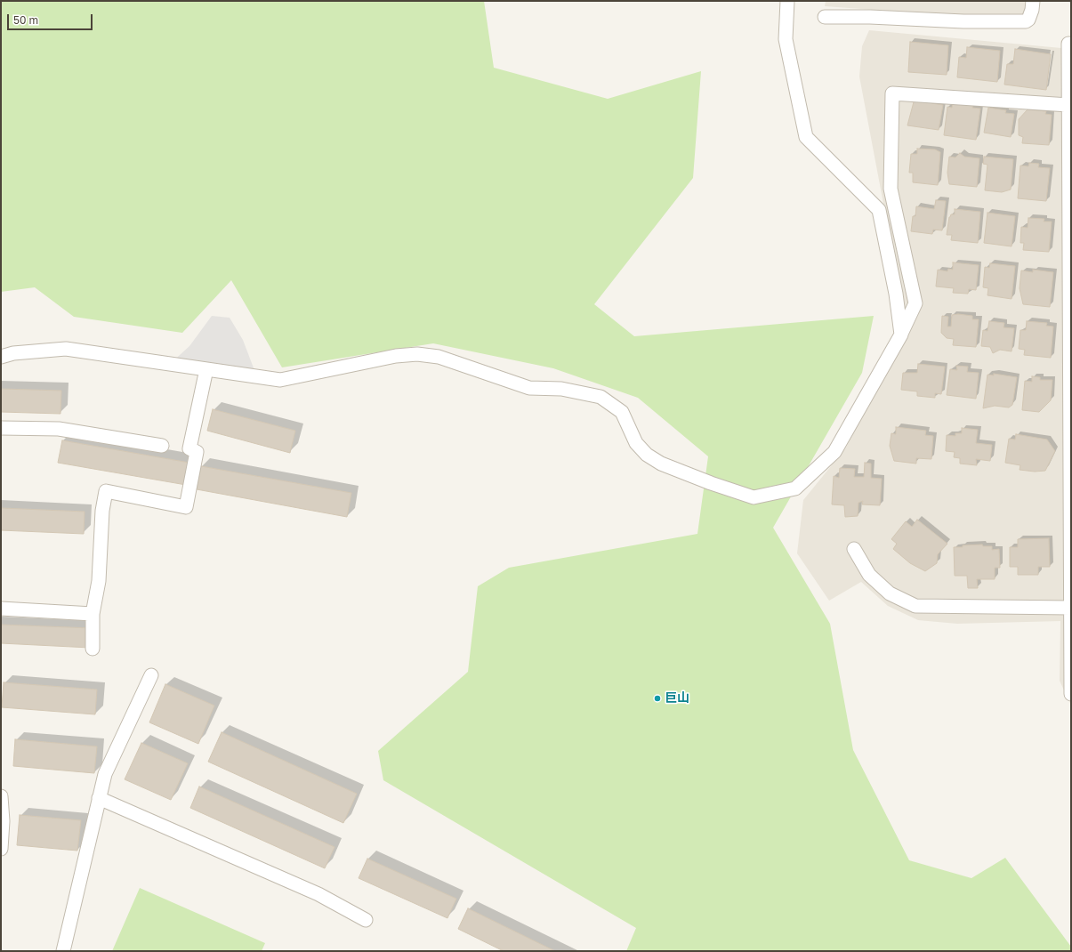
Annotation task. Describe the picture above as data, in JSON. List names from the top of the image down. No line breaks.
{"places":["巨山"],"scale_bar":"50 m"}
